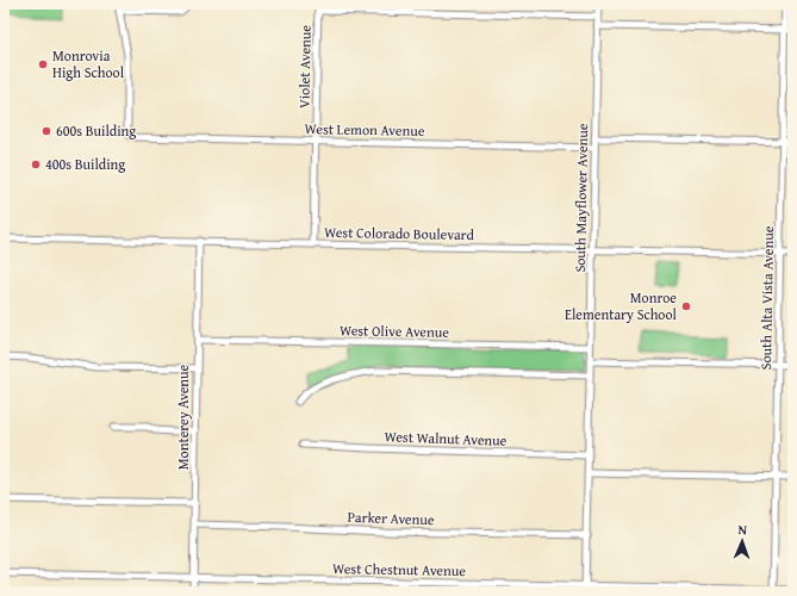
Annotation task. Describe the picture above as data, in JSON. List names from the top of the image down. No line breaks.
{"streets":{"street":["Violet Avenue","West Lemon Avenue","South Mayflower Avenue","West Colorado Boulevard","South Alta Vista Avenue","West Olive Avenue","Monterey Avenue","West Walnut Avenue","Parker Avenue","West Chestnut Avenue"]},"crossings":[["Violet Avenue","West Lemon Avenue"],["Violet Avenue","West Colorado Boulevard"],["West Lemon Avenue","South Mayflower Avenue"],["South Mayflower Avenue","West Colorado Boulevard"],["South Mayflower Avenue","West Olive Avenue"],["South Mayflower Avenue","West Walnut Avenue"],["South Mayflower Avenue","Parker Avenue"],["South Mayflower Avenue","West Chestnut Avenue"],["West Colorado Boulevard","South Alta Vista Avenue"],["West Colorado Boulevard","Monterey Avenue"],["South Alta Vista Avenue","West Chestnut Avenue"],["West Olive Avenue","Monterey Avenue"],["Monterey Avenue","Parker Avenue"],["Monterey Avenue","West Chestnut Avenue"]],"places":["Monrovia High School","600s Building","400s Building","Monroe Elementary School"],"north":"top"}
